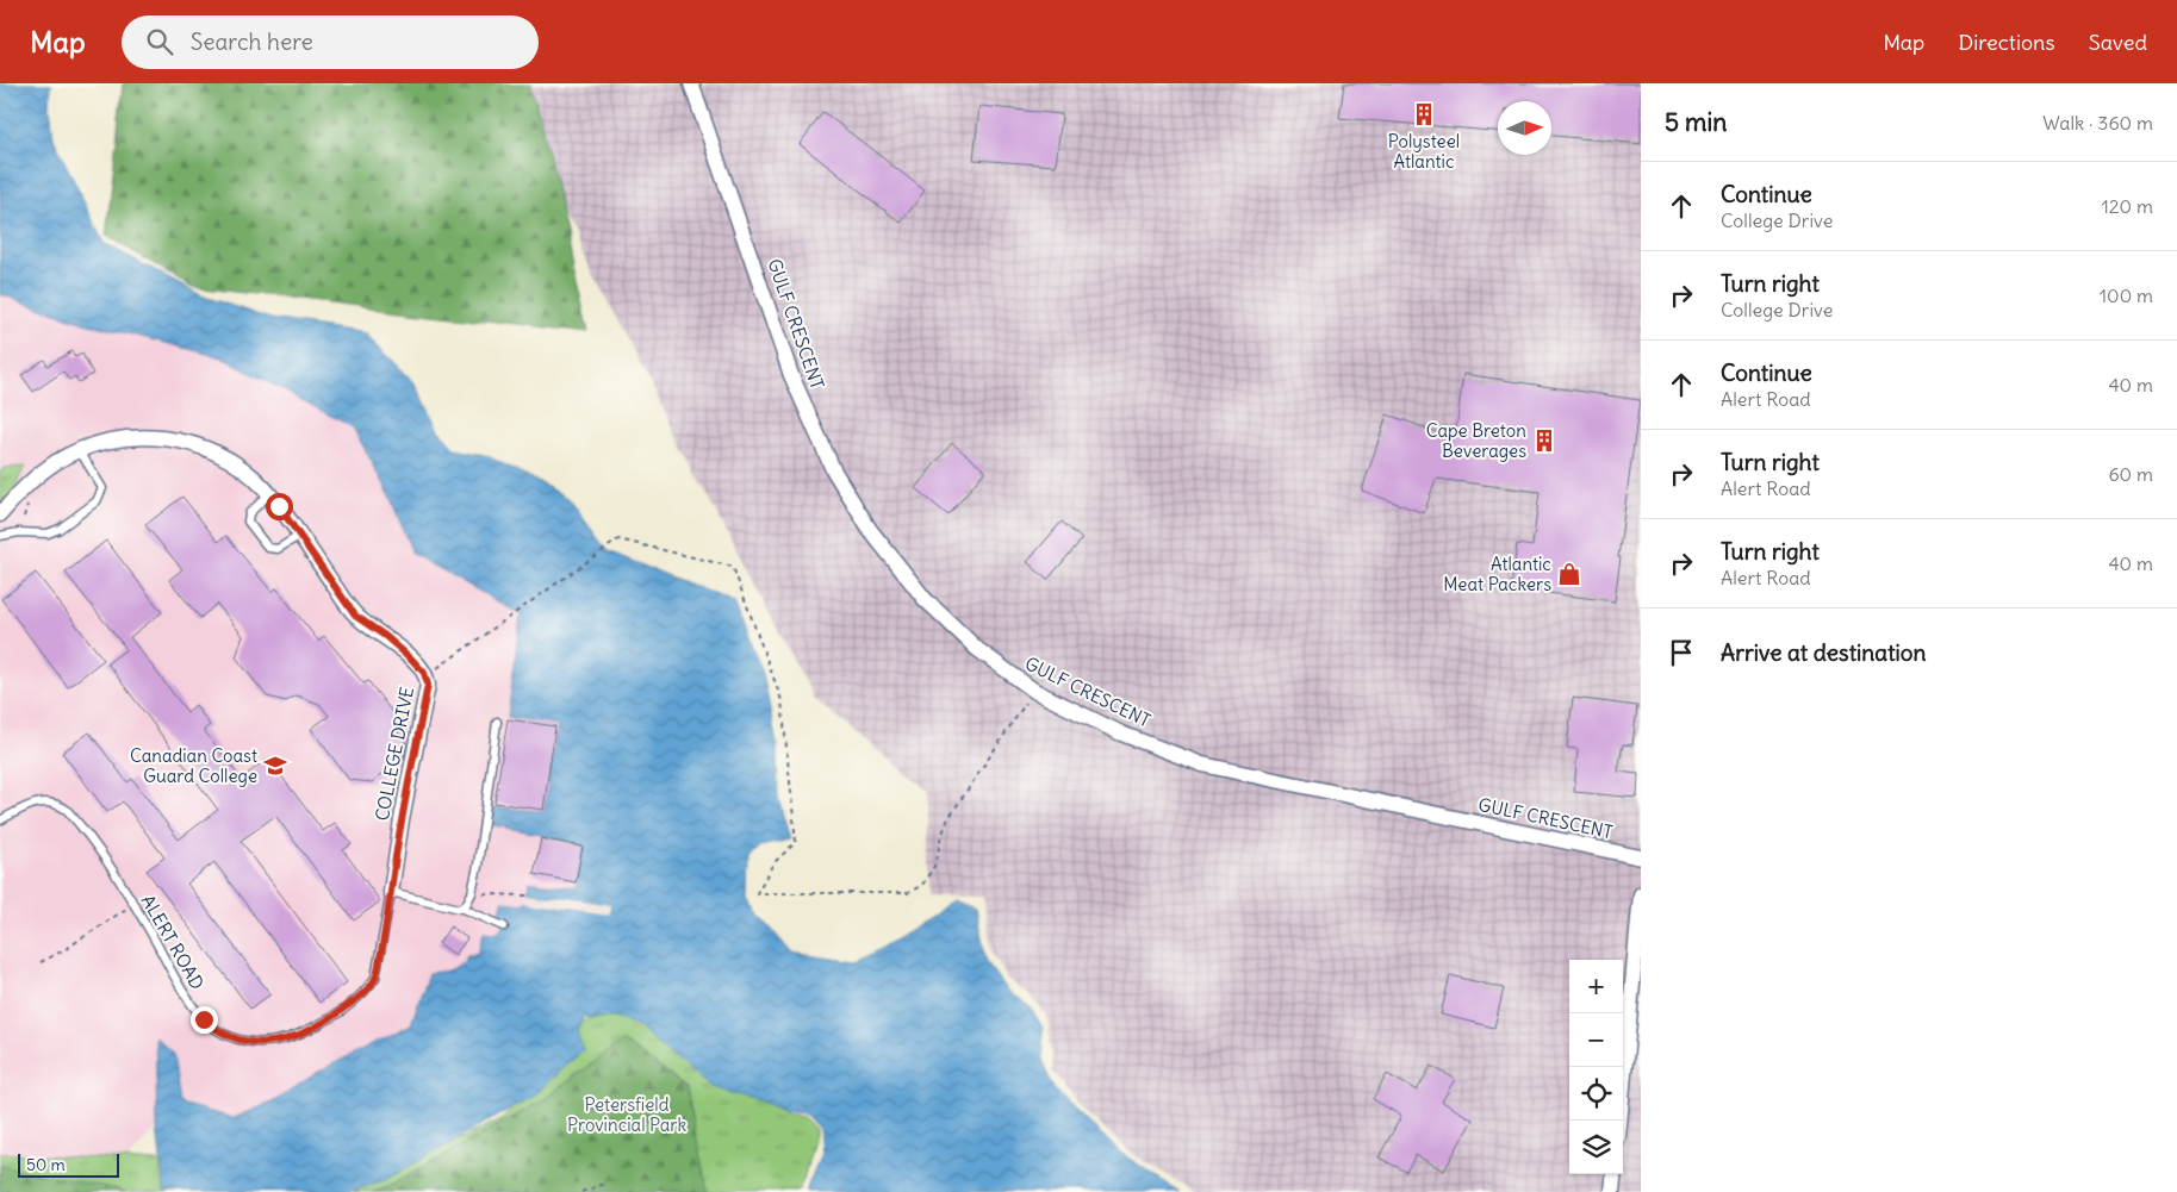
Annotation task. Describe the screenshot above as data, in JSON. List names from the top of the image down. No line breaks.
{"streets":{"street":["GULF CRESCENT","COLLEGE DRIVE"],"lane":["ALERT ROAD"]},"crossings":[["COLLEGE DRIVE","ALERT ROAD"]],"parks":["Petersfield Provincial Park"],"places":{"building":["Polysteel Atlantic","Cape Breton Beverages"],"shop":["Atlantic Meat Packers"],"school or university":["Canadian Coast Guard College"]},"scale_bar":"50 m","north":"right","page":{"header":"Map","search":"Search here","nav":["Map","Directions","Saved"],"heading":["5 min","Walk · 360 m"],"list":[["Continue","College Drive","120 m"],["Turn right","College Drive","100 m"],["Continue","Alert Road","40 m"],["Turn right","Alert Road","60 m"],["Turn right","Alert Road","40 m"],"Arrive at destination"],"map_buttons":["+","−"],"scale":"50 m"}}
